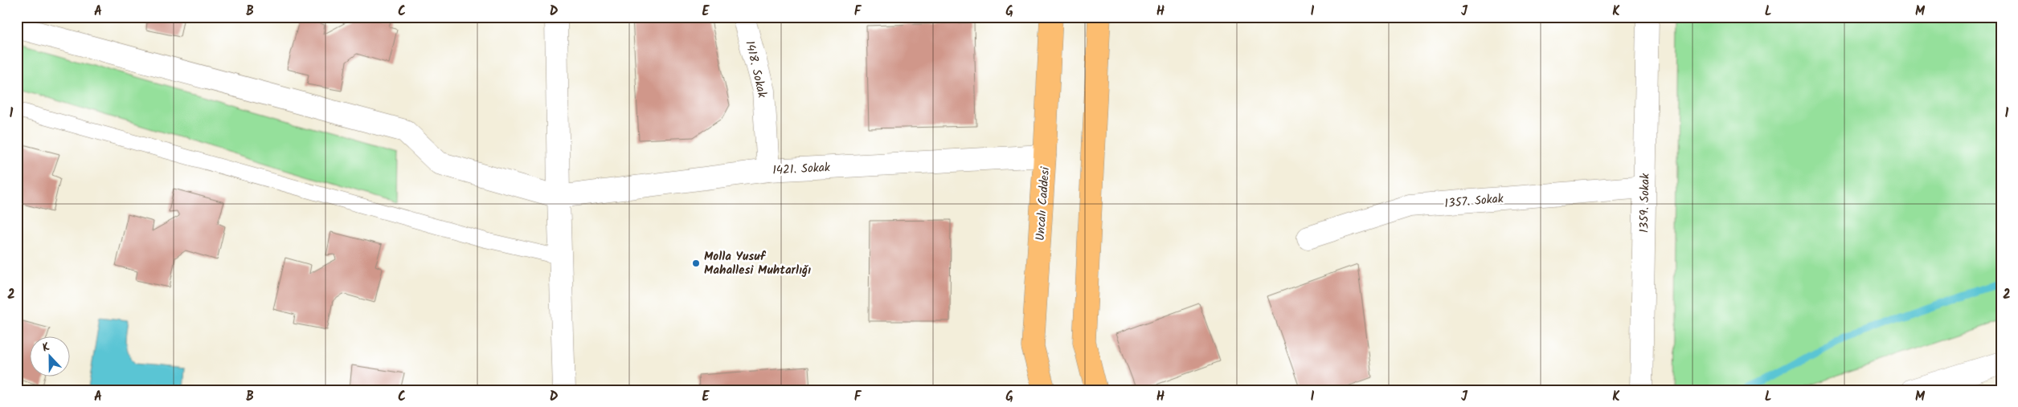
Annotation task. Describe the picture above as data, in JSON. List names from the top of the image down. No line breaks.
{"streets":{"main road":["Uncalı Caddesi"],"street":["1418. Sokak","1421. Sokak","1357. Sokak","1359. Sokak"]},"crossings":[["1418. Sokak","1421. Sokak"],["1421. Sokak","Uncalı Caddesi"],["1357. Sokak","1359. Sokak"]],"places":["Molla Yusuf Mahallesi Muhtarlığı"],"north":"top","grid":{"columns":["A","B","C","D","E","F","G","H","I","J","K","L","M"],"rows":["1","2"]}}
